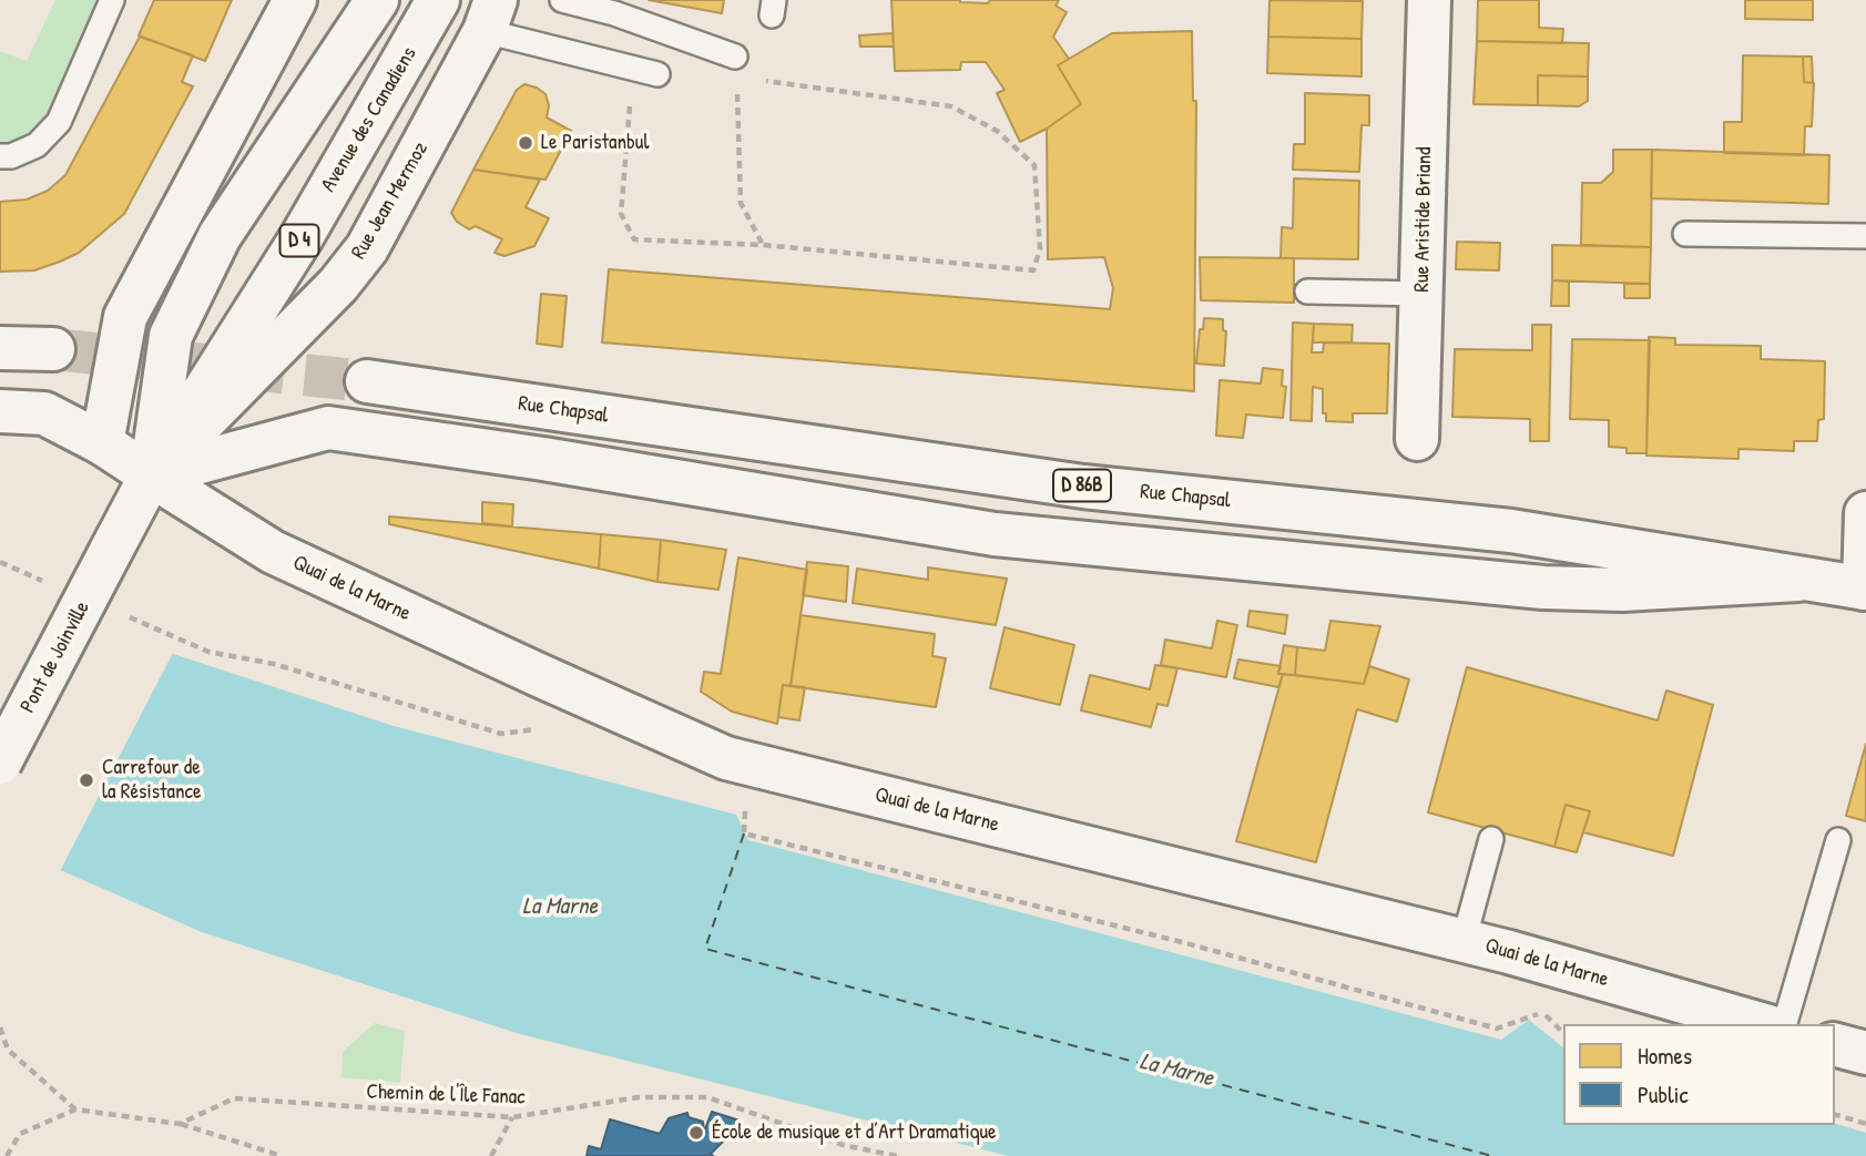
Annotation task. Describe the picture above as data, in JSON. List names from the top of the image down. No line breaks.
{"streets":{"main road":["Avenue des Canadiens","Rue Jean Mermoz","Rue Aristide Briand","D 4","Rue Chapsal","D 86B","Quai de la Marne","Pont de Joinville"],"path":["Chemin de l'Île Fanac"]},"crossings":[["Avenue des Canadiens","Rue Jean Mermoz"],["Avenue des Canadiens","D 4"],["Avenue des Canadiens","Quai de la Marne"],["Avenue des Canadiens","Pont de Joinville"],["Rue Jean Mermoz","D 4"],["Rue Jean Mermoz","Quai de la Marne"],["Rue Jean Mermoz","Pont de Joinville"],["D 4","Quai de la Marne"],["D 4","Pont de Joinville"],["Quai de la Marne","Pont de Joinville"]],"water":["La Marne"],"places":["Le Paristanbul","Carrefour de la Résistance","École de musique et d’Art Dramatique"],"legend":["Homes","Public"]}
